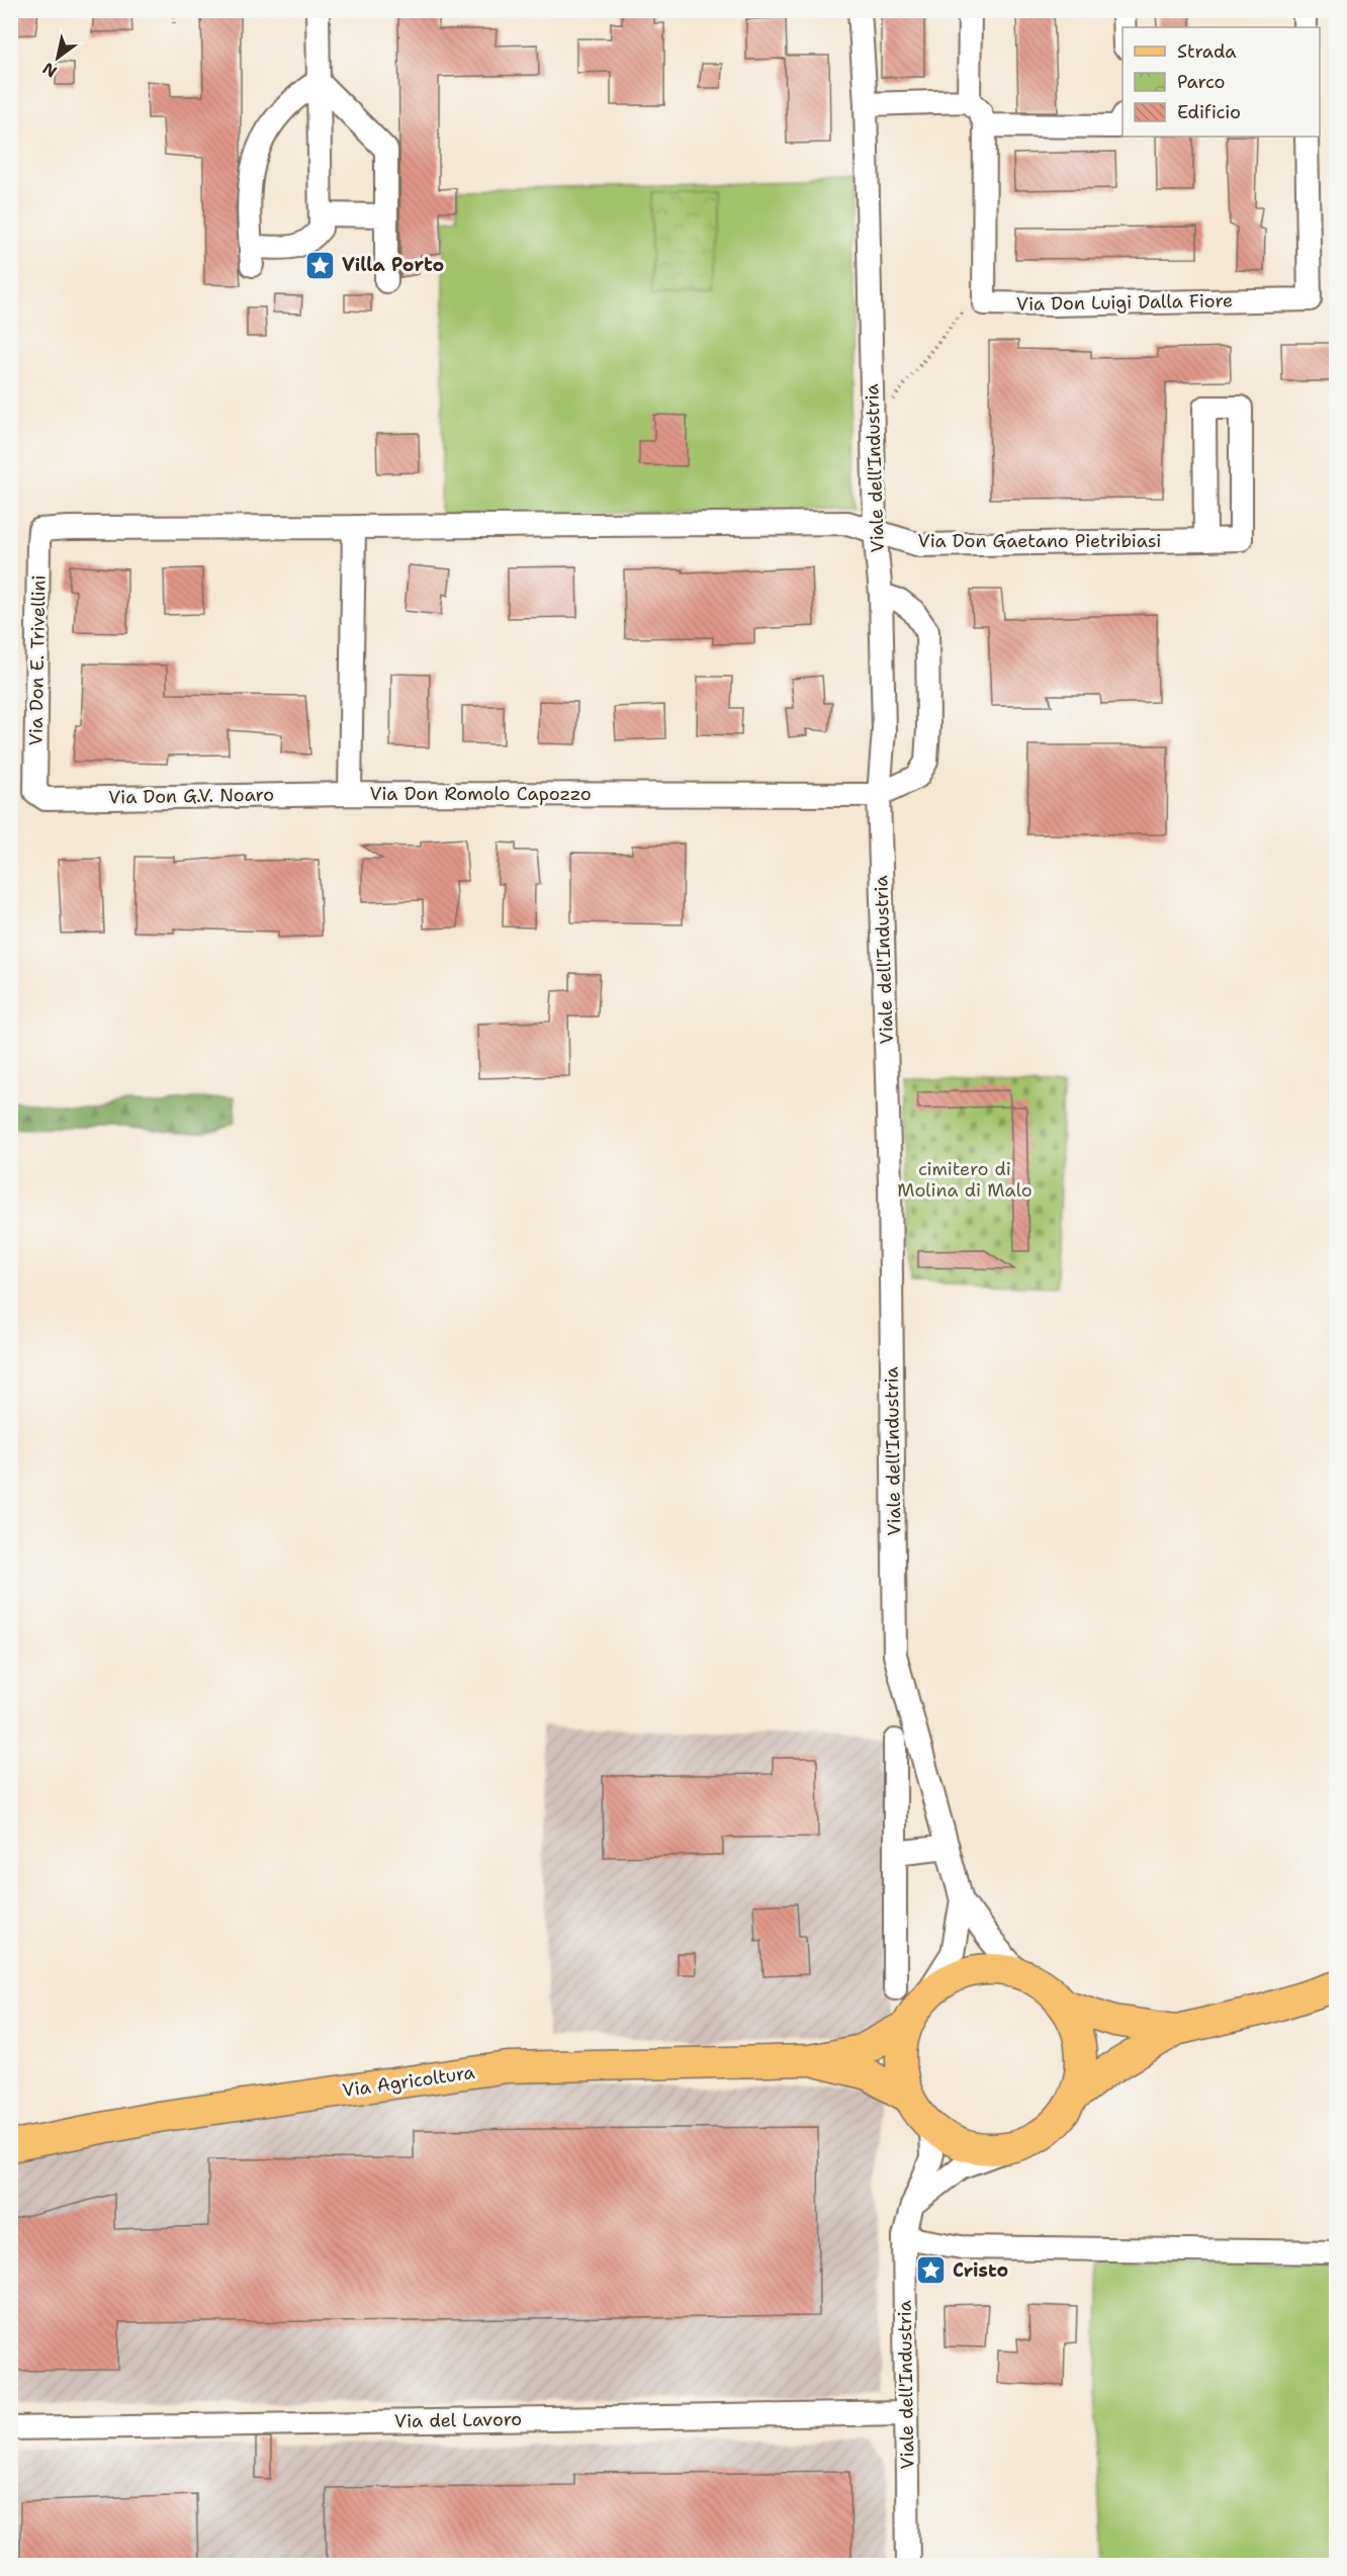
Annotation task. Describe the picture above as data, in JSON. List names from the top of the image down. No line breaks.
{"streets":{"main road":["Viale dell'Industria","Via Agricoltura"],"street":["Via Don Luigi Dalla Fiore","Via Don Gaetano Pietribiasi","Via Don E. Trivellini","Via Don Romolo Capozzo","Via Don G.V. Noaro","Via del Lavoro"]},"crossings":[["Viale dell'Industria","Via Don Gaetano Pietribiasi"],["Viale dell'Industria","Via Don Romolo Capozzo"],["Viale dell'Industria","Via Agricoltura"],["Viale dell'Industria","Via del Lavoro"],["Via Don E. Trivellini","Via Don Romolo Capozzo"],["Via Don E. Trivellini","Via Don G.V. Noaro"],["Via Don Romolo Capozzo","Via Don G.V. Noaro"]],"parks":["cimitero di Molina di Malo"],"places":{"place":["Villa Porto","Cristo"]},"legend":["Strada","Parco","Edificio"],"north":"bottom left"}
